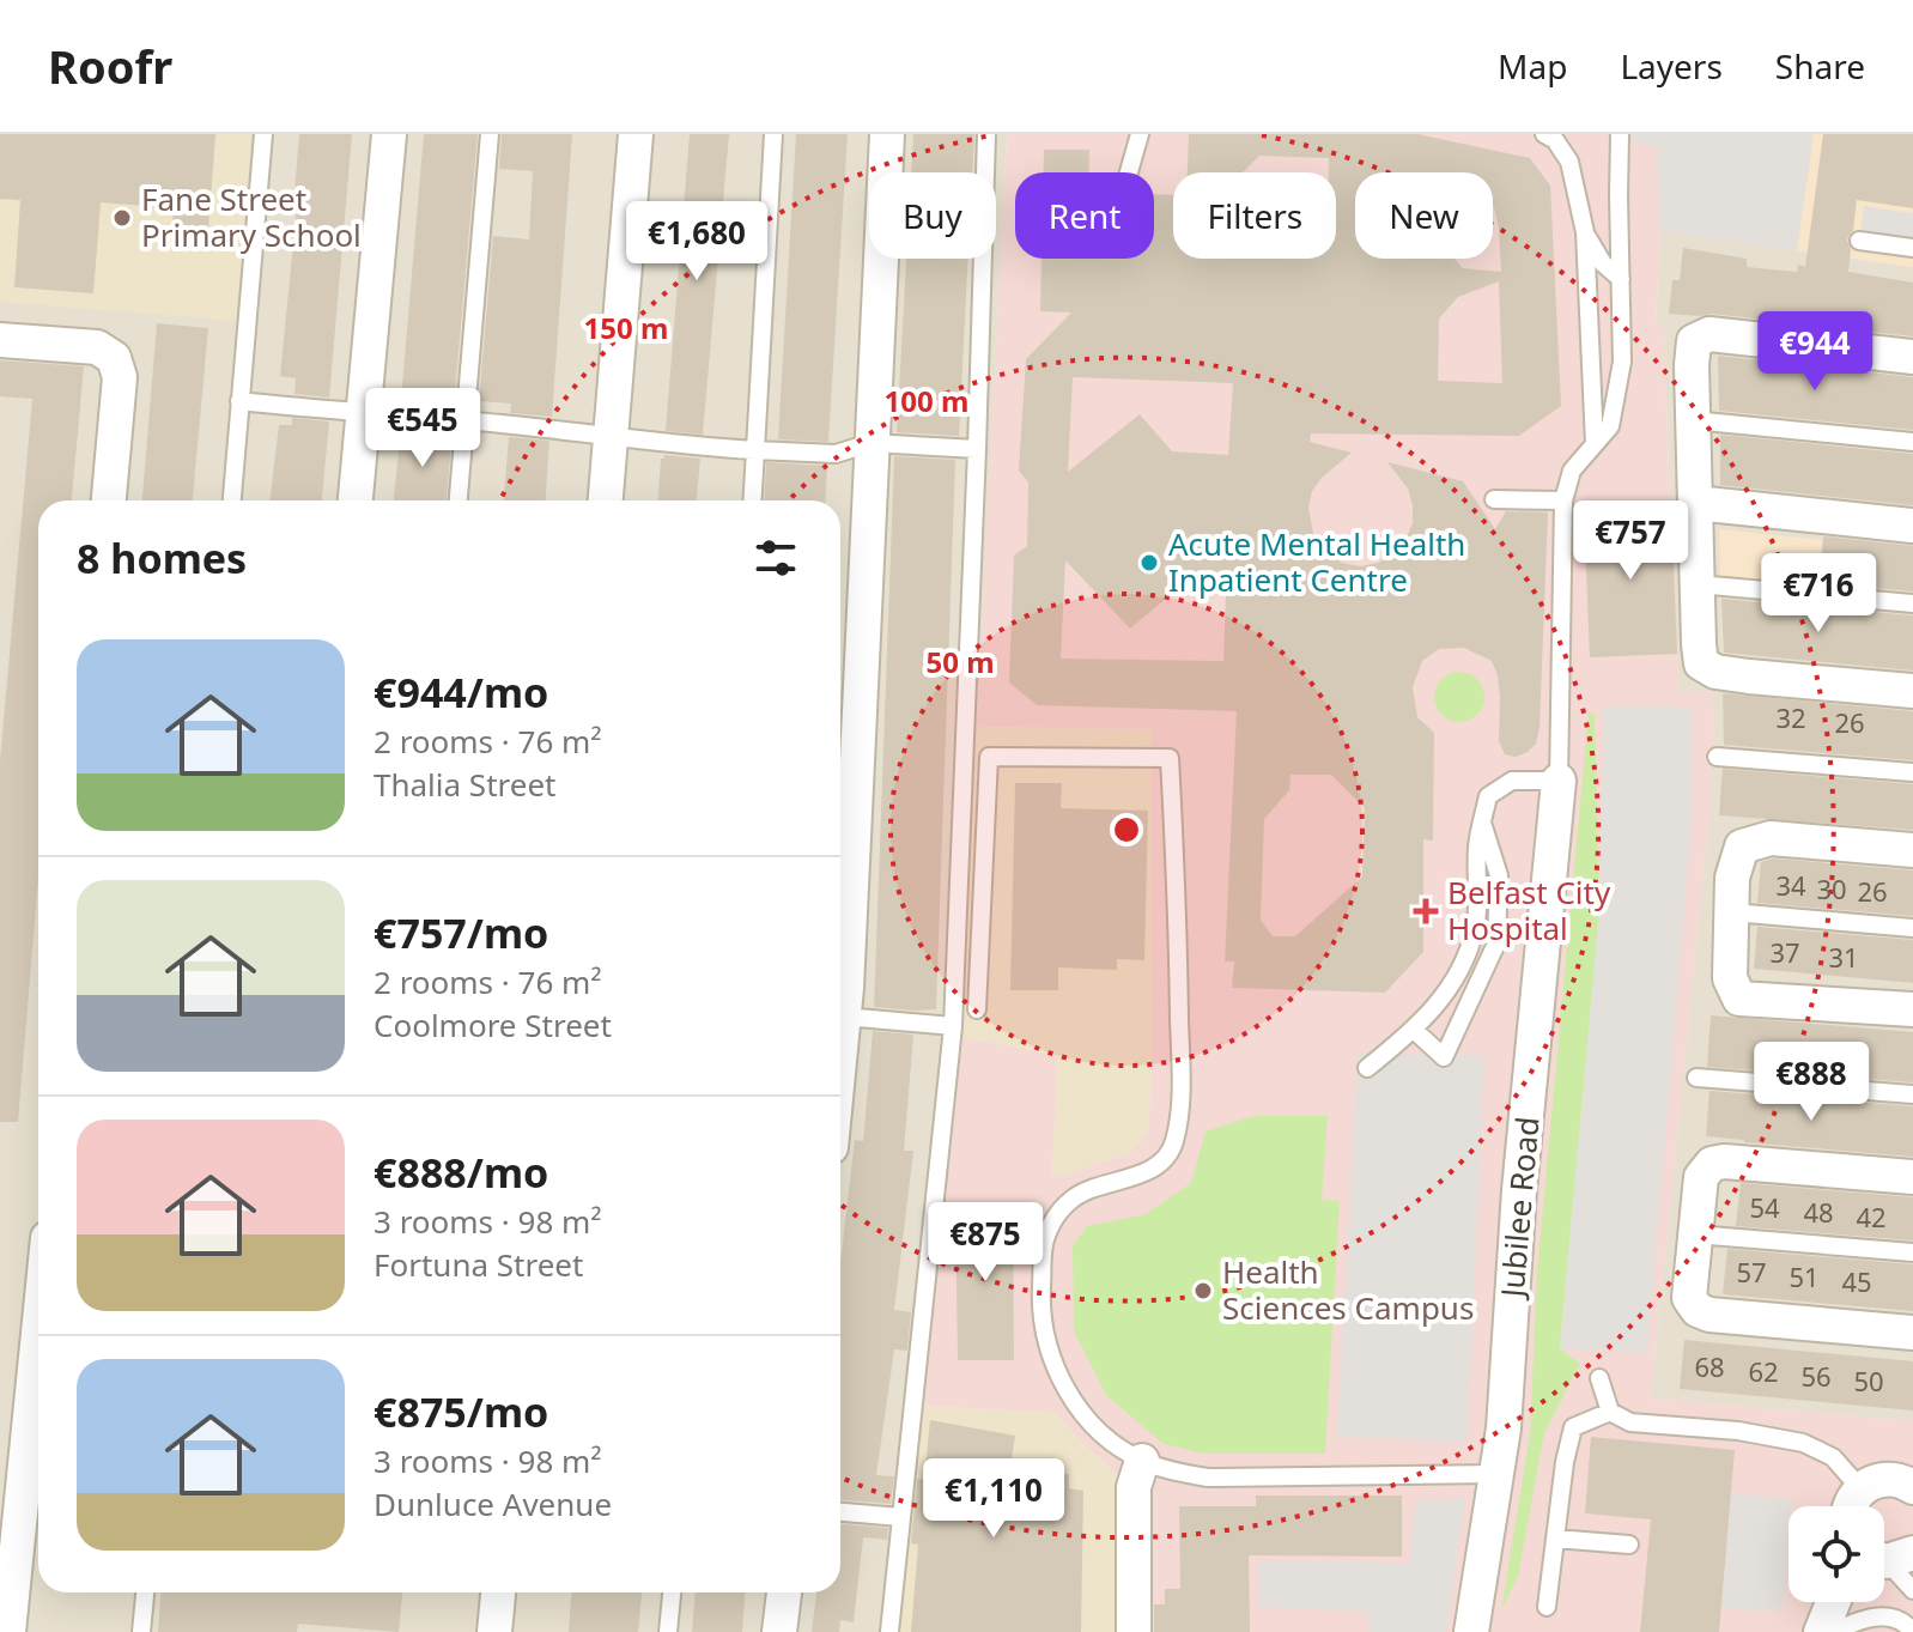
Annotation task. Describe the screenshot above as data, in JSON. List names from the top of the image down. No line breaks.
{"streets":{"street":["Jubilee Road"]},"places":{"other":["Fane Street Primary School","Acute Mental Health Inpatient Centre","Health Sciences Campus"],"health":["Belfast City Hospital"]},"house_numbers":["32","26","34","30","26","37","31","54","48","42","57","51","45","68","62","56","50"],"page":{"header":"Roofr","nav":["Map","Layers","Share"],"chip":["Buy","Rent","Filters","New"],"price":["€1,680","€944","€545","€757","€716","€888","€875","€1,110"],"heading":"8 homes","list":[{"name":"€944/mo","note":"2 rooms · 76 m² · Thalia Street"},{"name":"€757/mo","note":"2 rooms · 76 m² · Coolmore Street"},{"name":"€888/mo","note":"3 rooms · 98 m² · Fortuna Street"},{"name":"€875/mo","note":"3 rooms · 98 m² · Dunluce Avenue"}]},"rings":["150 m","100 m","50 m"]}
